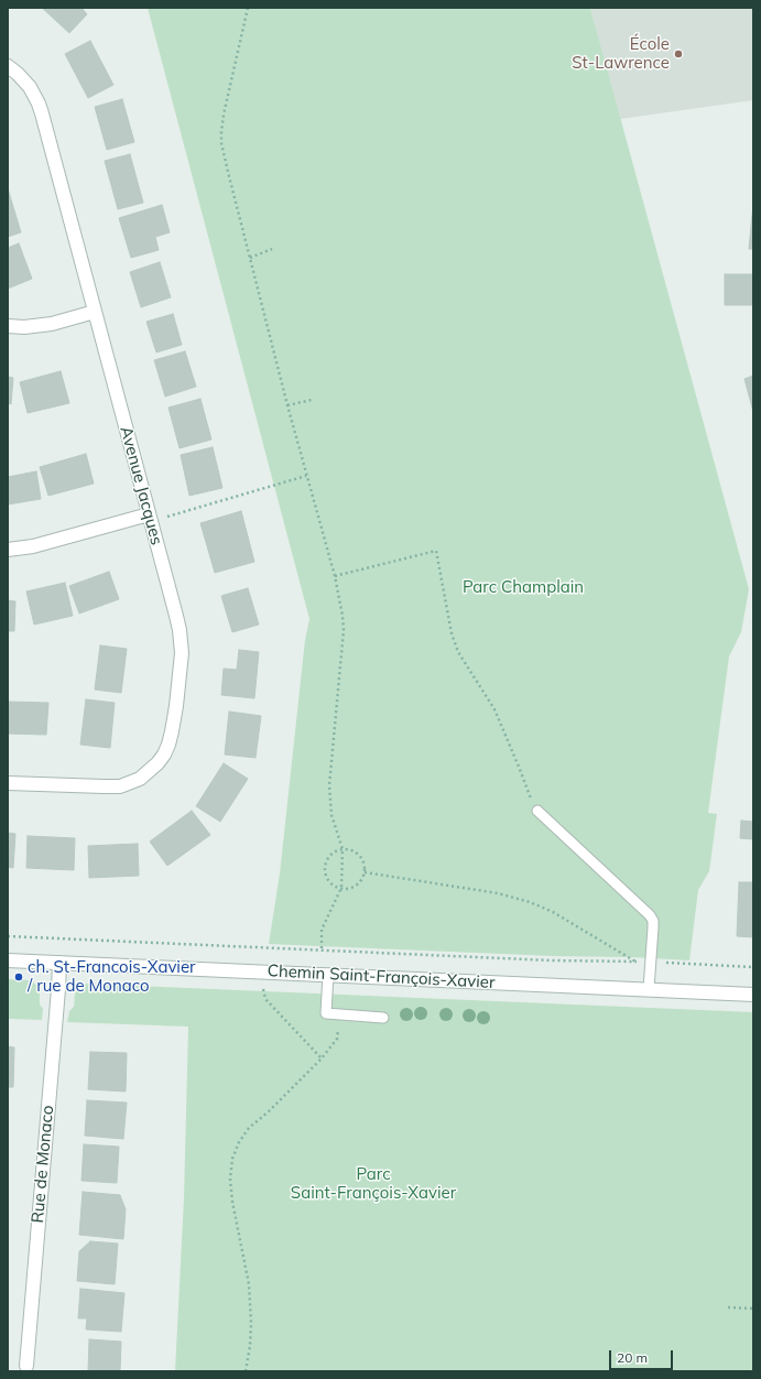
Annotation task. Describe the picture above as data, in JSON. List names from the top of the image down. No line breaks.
{"streets":{"street":["Avenue Jacques","Chemin Saint-François-Xavier","Rue de Monaco"]},"crossings":[["Chemin Saint-François-Xavier","Rue de Monaco"]],"parks":["Parc Champlain","Parc Saint-François-Xavier"],"places":["École St-Lawrence","ch. St-Francois-Xavier / rue de Monaco"],"scale_bar":"20 m"}
